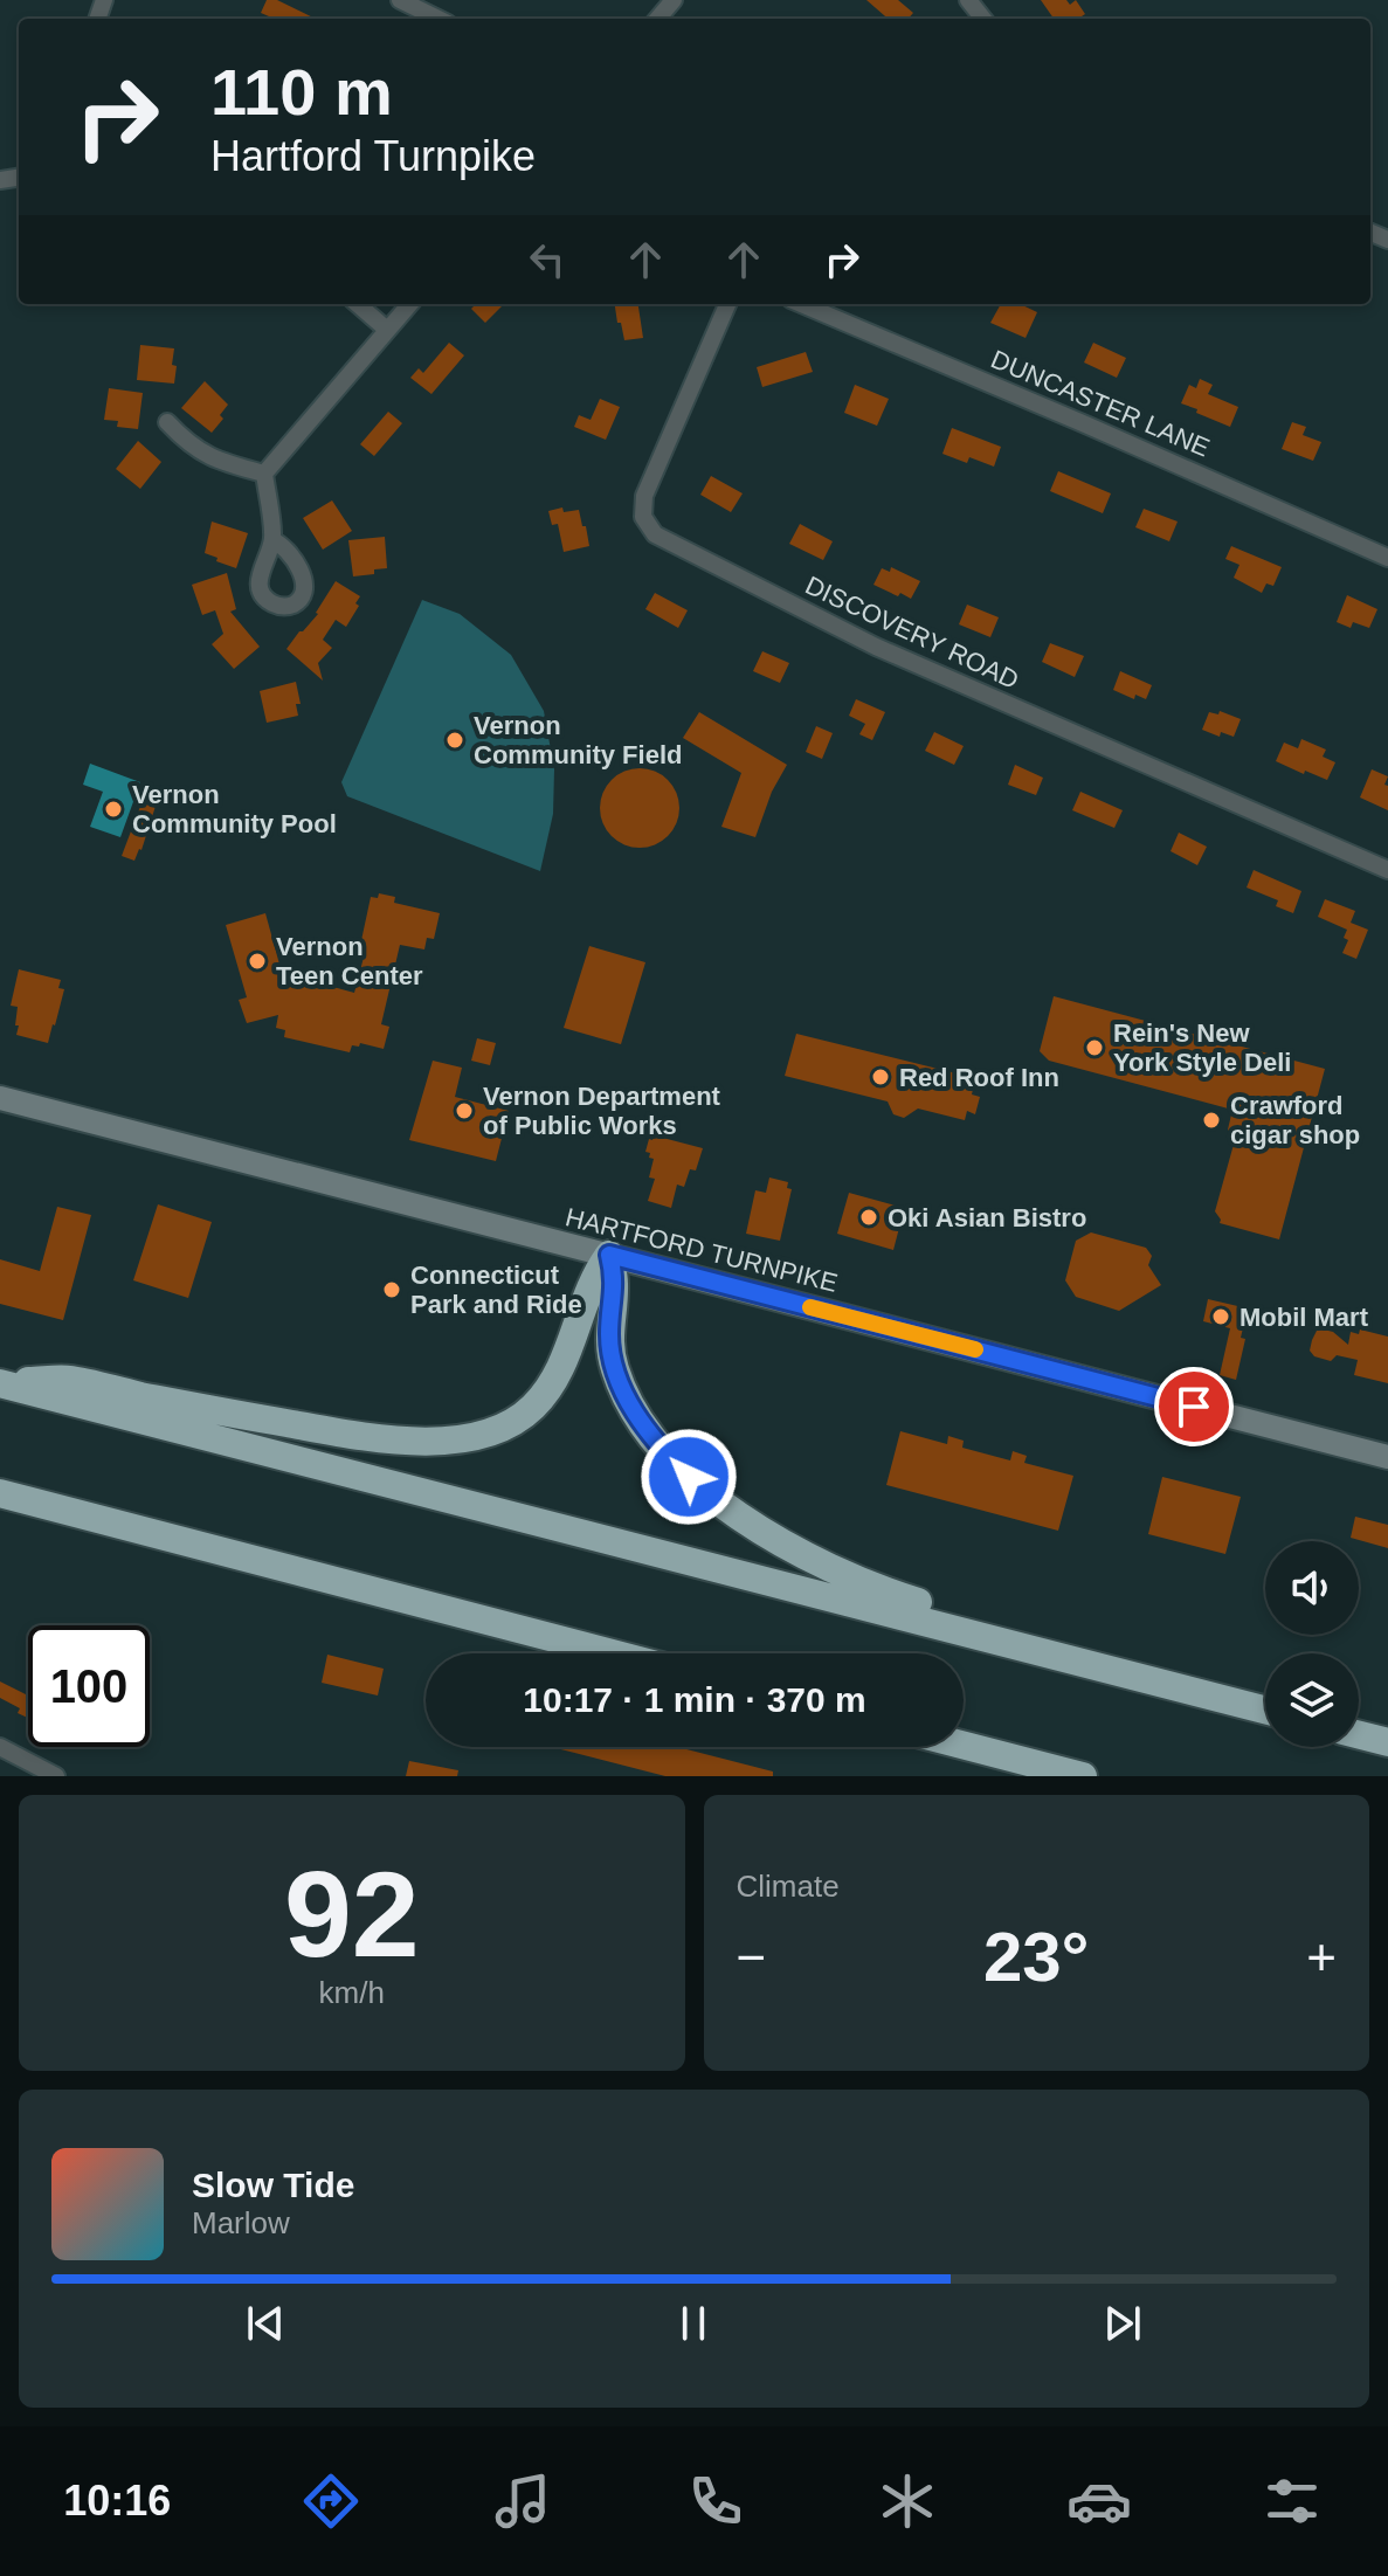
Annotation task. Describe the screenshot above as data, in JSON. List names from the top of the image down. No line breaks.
{"streets":{"main road":["HARTFORD TURNPIKE"],"street":["DUNCASTER LANE","DISCOVERY ROAD"]},"places":["Vernon Community Field","Vernon Community Pool","Vernon Teen Center","Rein's New York Style Deli","Red Roof Inn","Vernon Department of Public Works","Crawford cigar shop","Oki Asian Bistro","Connecticut Park and Ride","Mobil Mart"],"page":{"turn":["110 m","Hartford Turnpike"],"limit":"100","trip":"10:17 · 1 min · 370 m","tile":[["92","km/h"],"Climate"],"heat":["−","23°","+"],"song":["Slow Tide","Marlow"],"tabs":"10:16"}}
